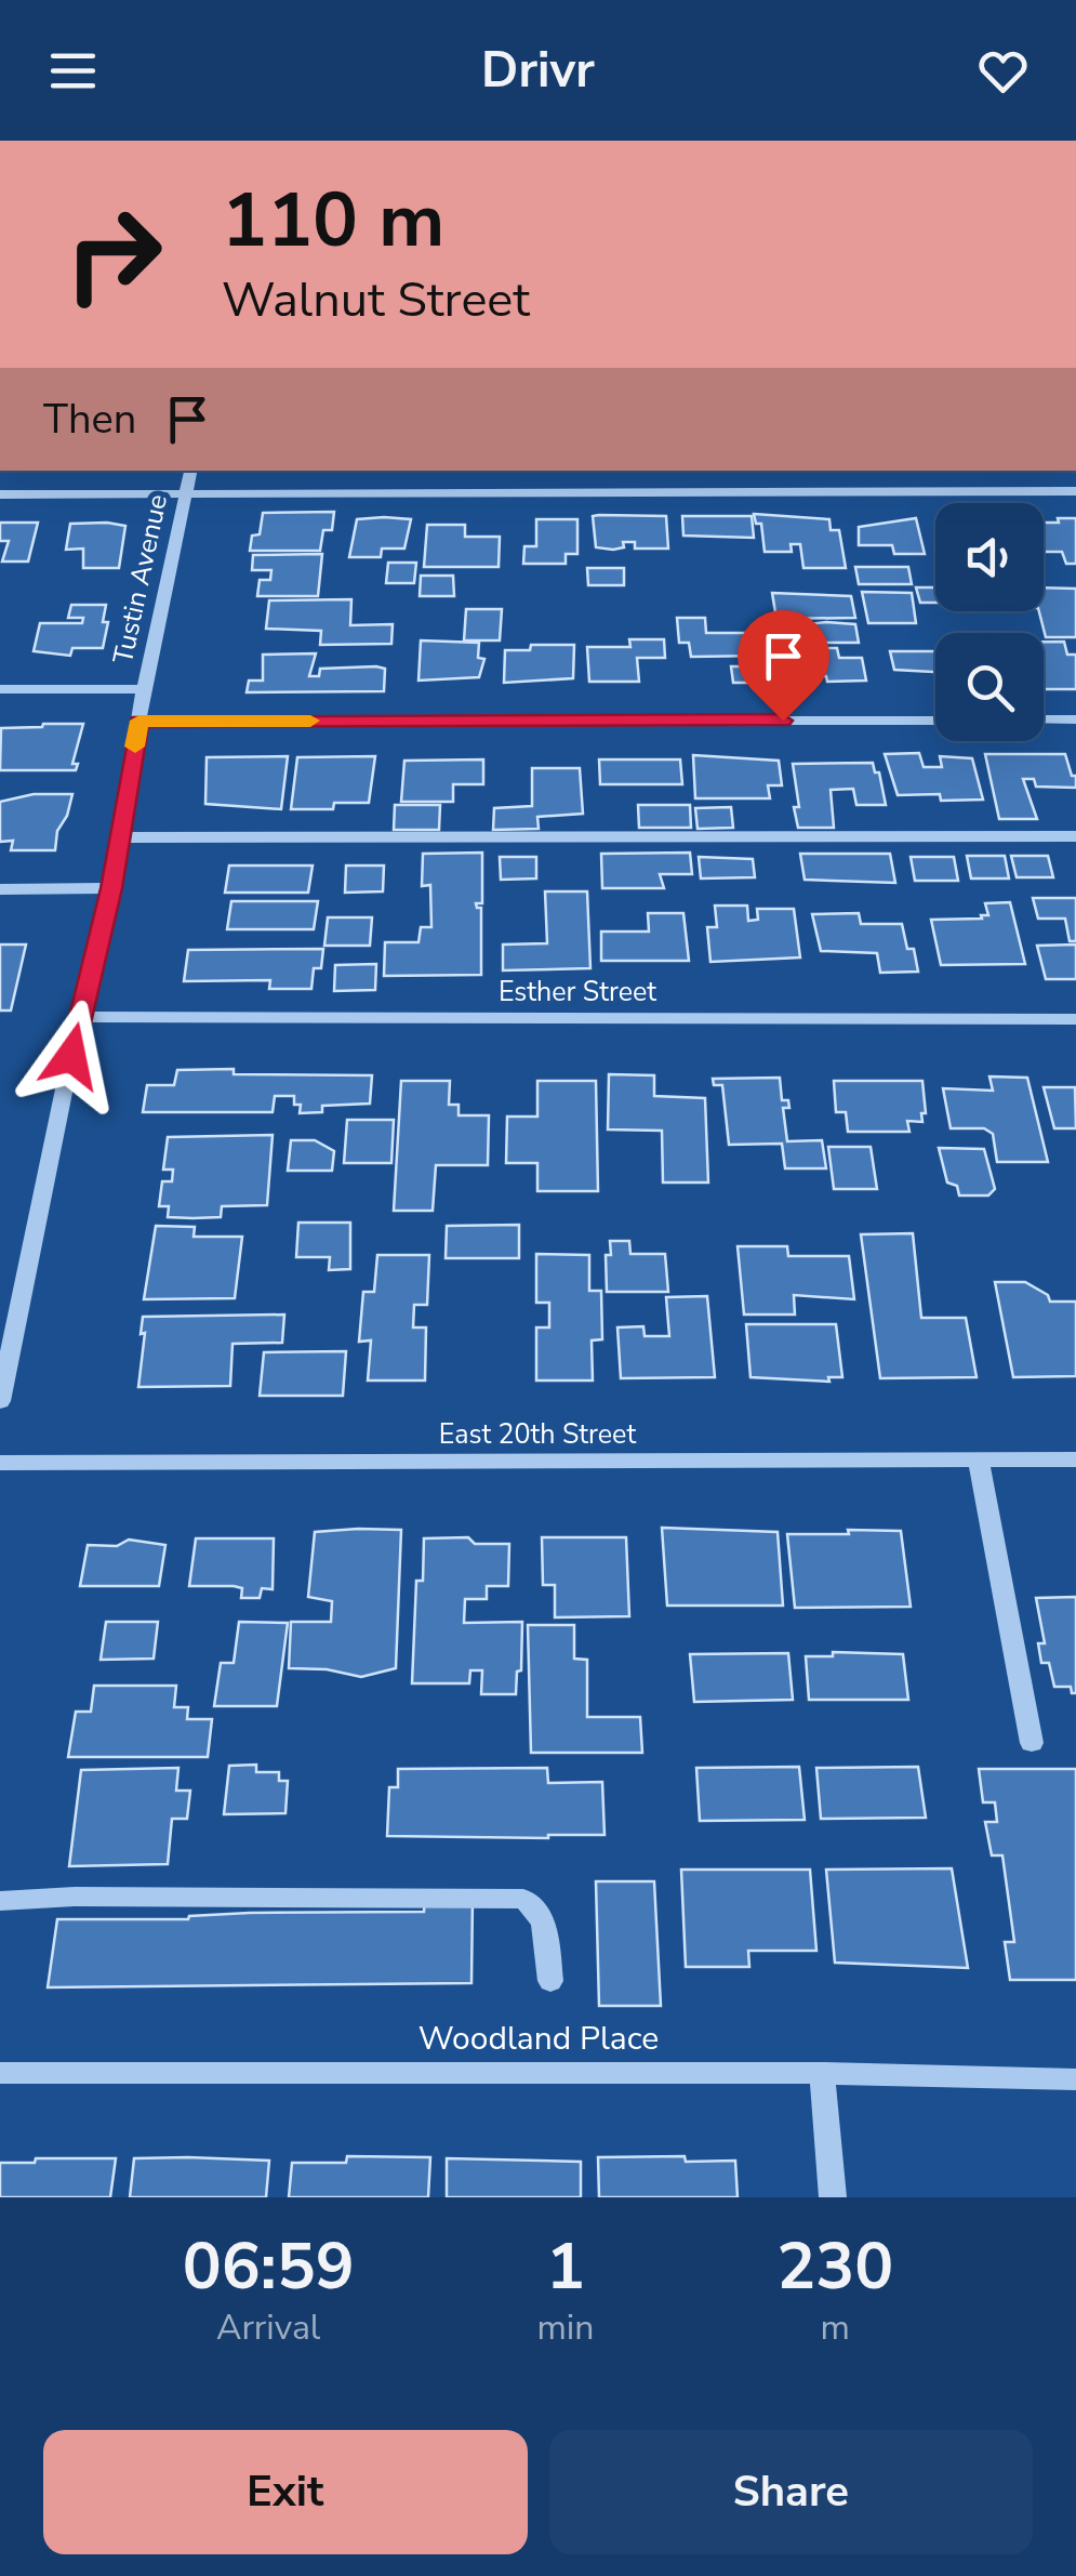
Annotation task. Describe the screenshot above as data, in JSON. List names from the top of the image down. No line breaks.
{"streets":{"street":["Tustin Avenue","Esther Street","East 20th Street","Woodland Place"]},"crossings":[["Tustin Avenue","Esther Street"]],"page":{"header":"Drivr","turn":["110 m","Walnut Street"],"then":"Then","eta":["06:59","Arrival","1","min","230","m"],"buttons":["Exit","Share"]}}
